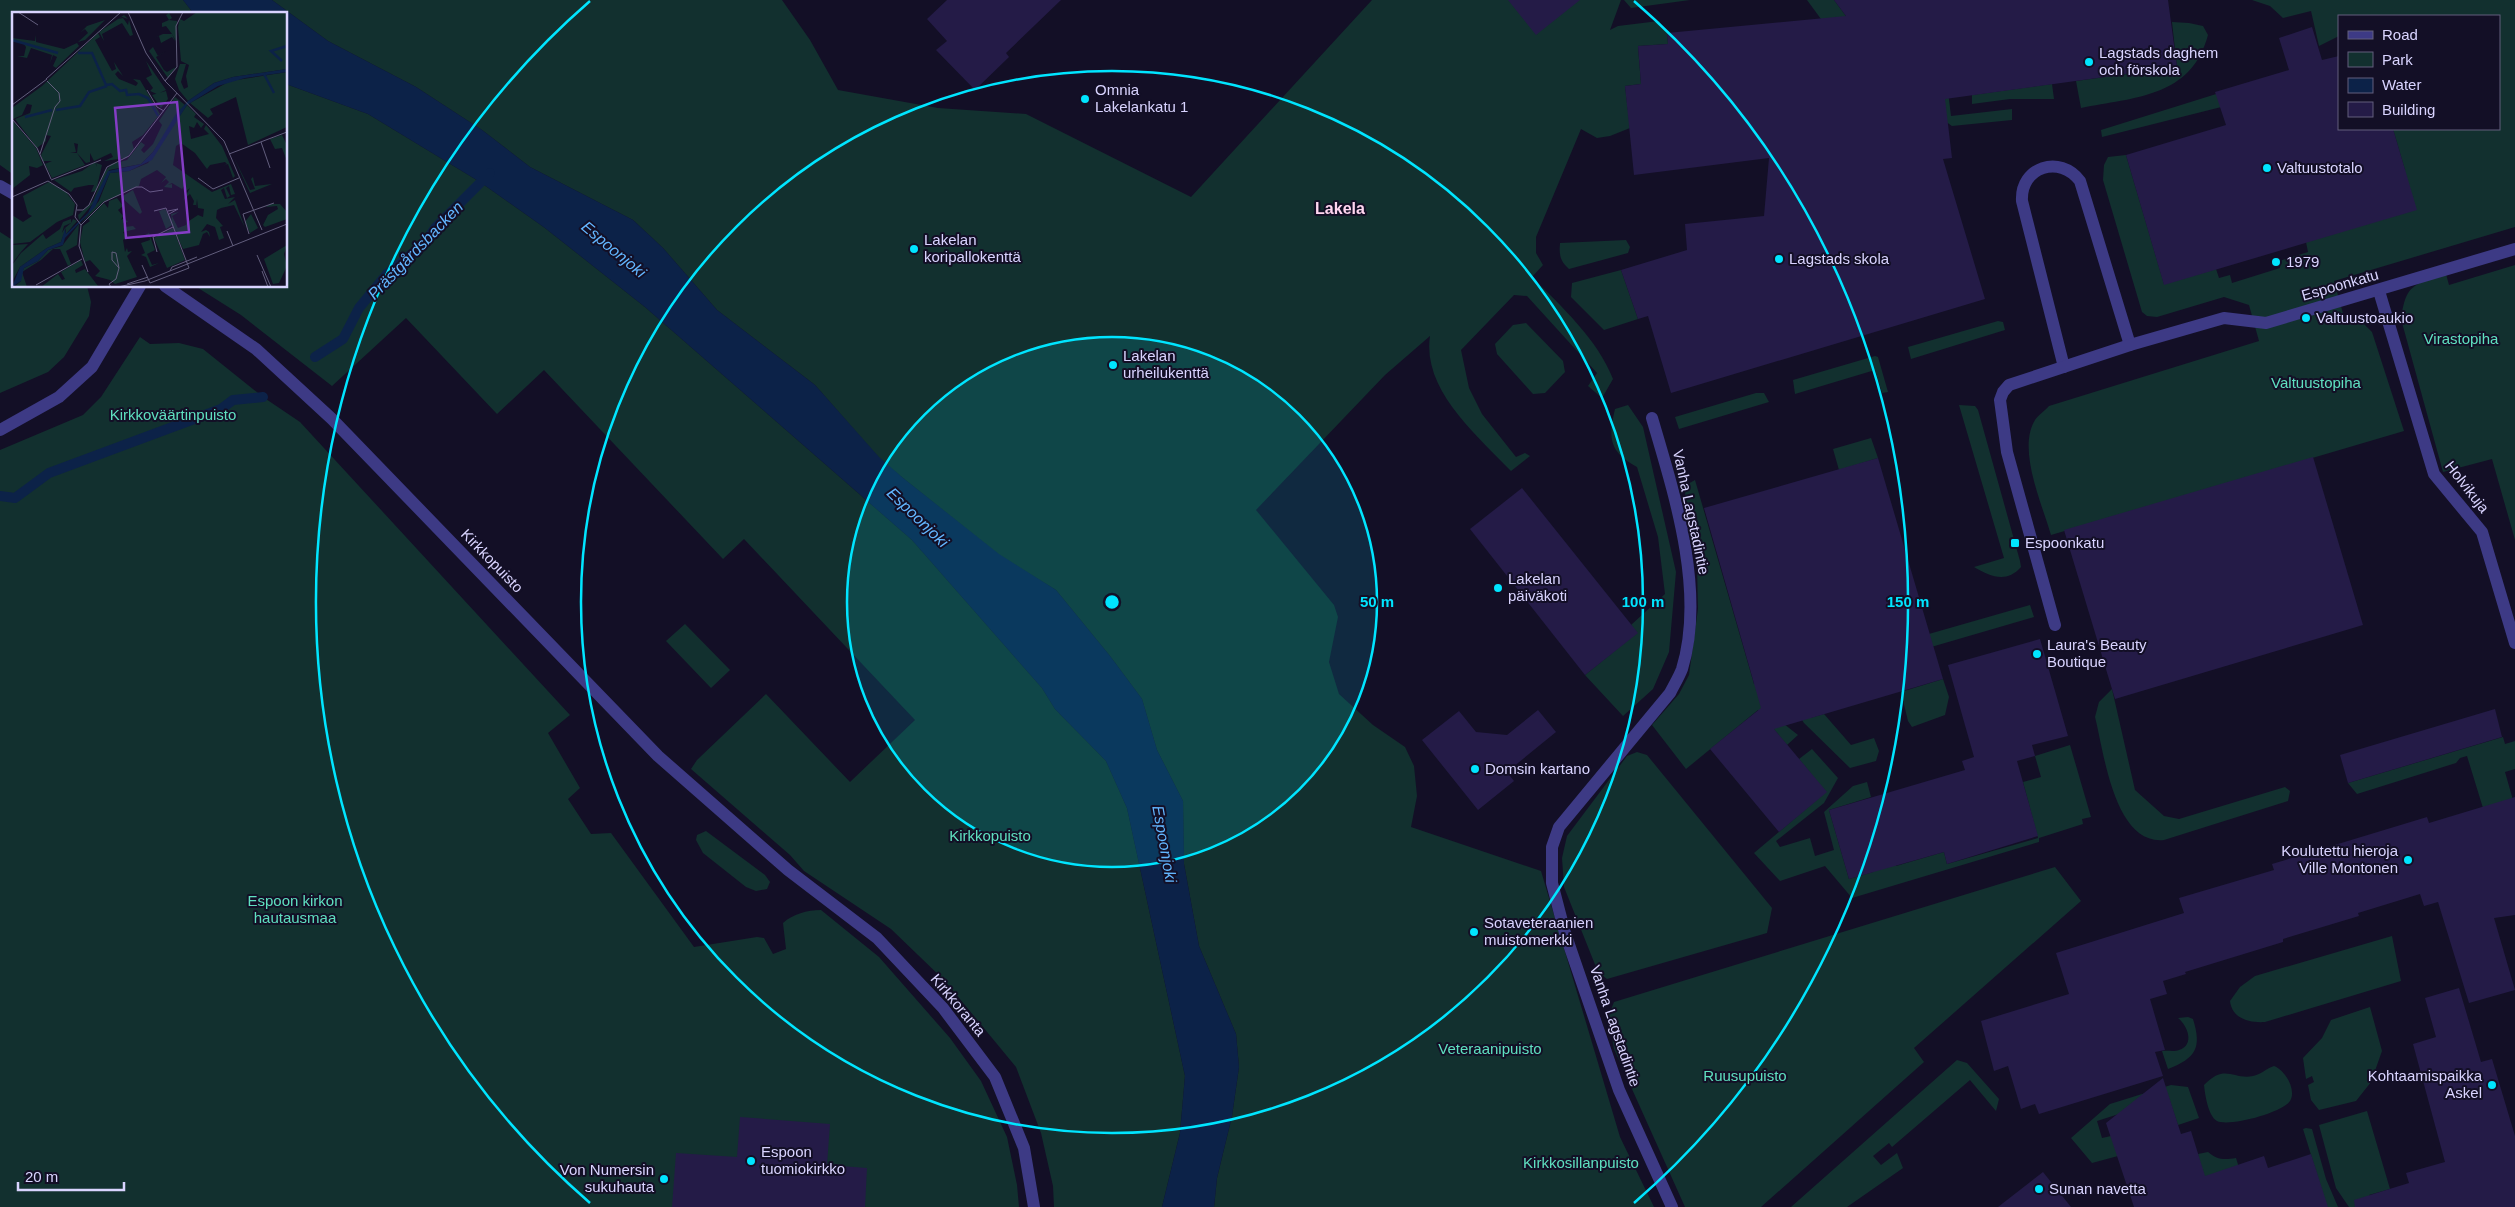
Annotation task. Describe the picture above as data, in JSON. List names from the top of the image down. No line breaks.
{"streets":{"street":["Espoonkatu","Holvikuja","Vanha Lagstadintie","Kirkkopuisto","Kirkkoranta"]},"crossings":[["Espoonkatu","Holvikuja"],["Kirkkopuisto","Kirkkoranta"]],"districts":["Lakela"],"water":["Espoonjoki","Prästgårdsbacken"],"parks":["Virastopiha","Valtuustopiha","Kirkkoväärtinpuisto","Kirkkopuisto","Espoon kirkon hautausmaa","Veteraanipuisto","Ruusupuisto","Kirkkosillanpuisto"],"places":{"other":["Lagstads daghem och förskola","Omnia Lakelankatu 1","Valtuustotalo","Lakelan koripallokenttä","Lagstads skola","1979","Valtuustoaukio","Lakelan urheilukenttä","Lakelan päiväkoti","Laura's Beauty Boutique","Domsin kartano","Koulutettu hieroja Ville Montonen","Sotaveteraanien muistomerkki","Kohtaamispaikka Askel","Espoon tuomiokirkko","Von Numersin sukuhauta","Sunan navetta"],"transit":["Espoonkatu"]},"legend":["Road","Park","Water","Building"],"scale_bar":"20 m","rings":["50 m","100 m","150 m"]}
